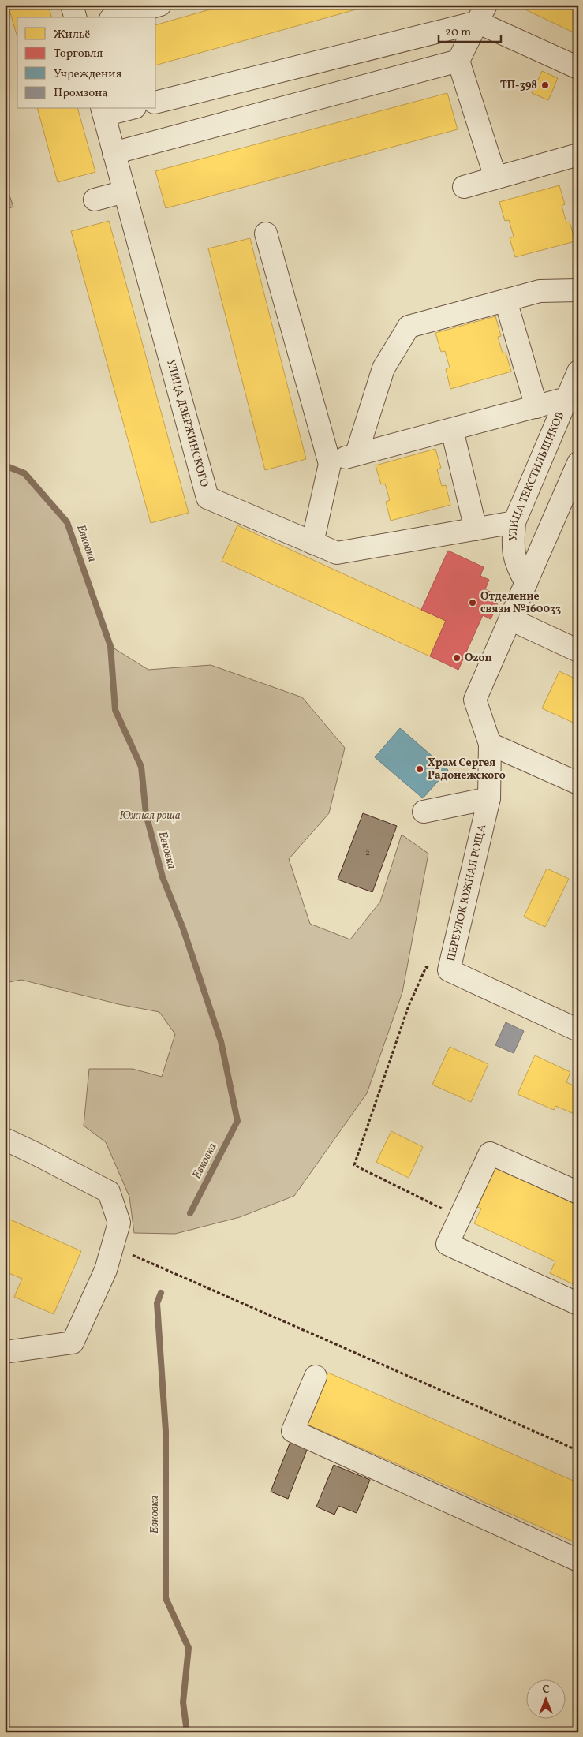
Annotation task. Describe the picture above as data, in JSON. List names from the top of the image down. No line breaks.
{"streets":{"street":["УЛИЦА ДЗЕРЖИНСКОГО","УЛИЦА ТЕКСТИЛЬЩИКОВ","ПЕРЕУЛОК ЮЖНАЯ РОЩА"]},"crossings":[["УЛИЦА ДЗЕРЖИНСКОГО","УЛИЦА ТЕКСТИЛЬЩИКОВ"]],"water":["Евковка"],"parks":["Южная роща"],"places":["ТП-398","Отделение связи №160033","Ozon","Храм Сергея Радонежского"],"house_numbers":["2"],"legend":["Жильё","Торговля","Учреждения","Промзона"],"scale_bar":"20 m","north":"top"}
